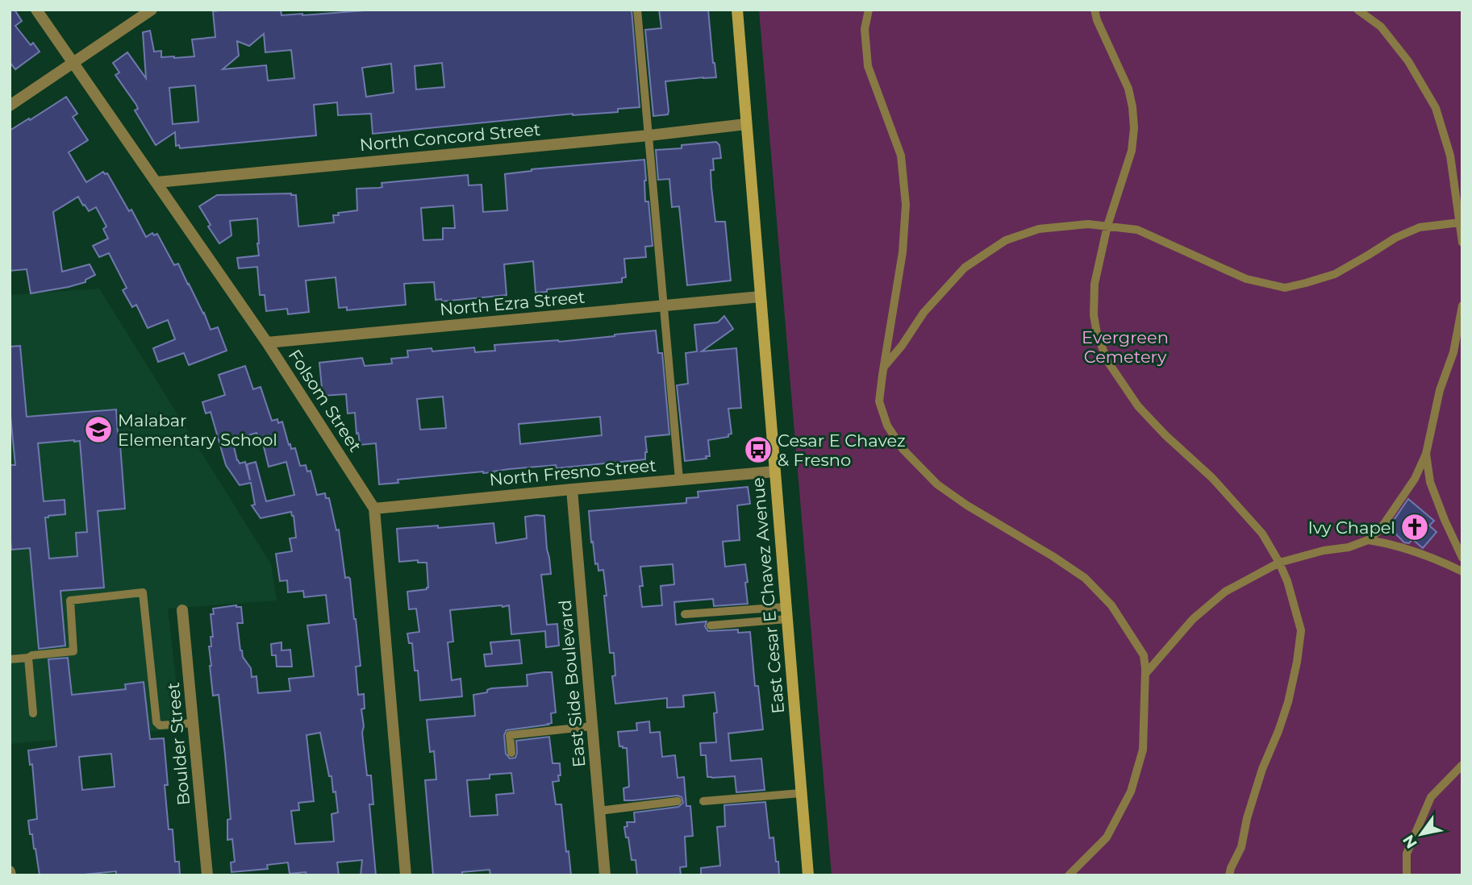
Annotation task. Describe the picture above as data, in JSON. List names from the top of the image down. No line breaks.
{"streets":{"main road":["East Cesar E Chavez Avenue"],"street":["North Concord Street","North Ezra Street","Folsom Street","North Fresno Street","East Side Boulevard","Boulder Street"]},"crossings":[["North Concord Street","Folsom Street"],["North Concord Street","East Cesar E Chavez Avenue"],["North Ezra Street","Folsom Street"],["North Ezra Street","East Cesar E Chavez Avenue"],["Folsom Street","North Fresno Street"],["North Fresno Street","East Cesar E Chavez Avenue"],["North Fresno Street","East Side Boulevard"]],"parks":["Evergreen Cemetery"],"places":{"school or university":["Malabar Elementary School"],"bus stop":["Cesar E Chavez & Fresno"],"church":["Ivy Chapel"]},"north":"bottom left"}
